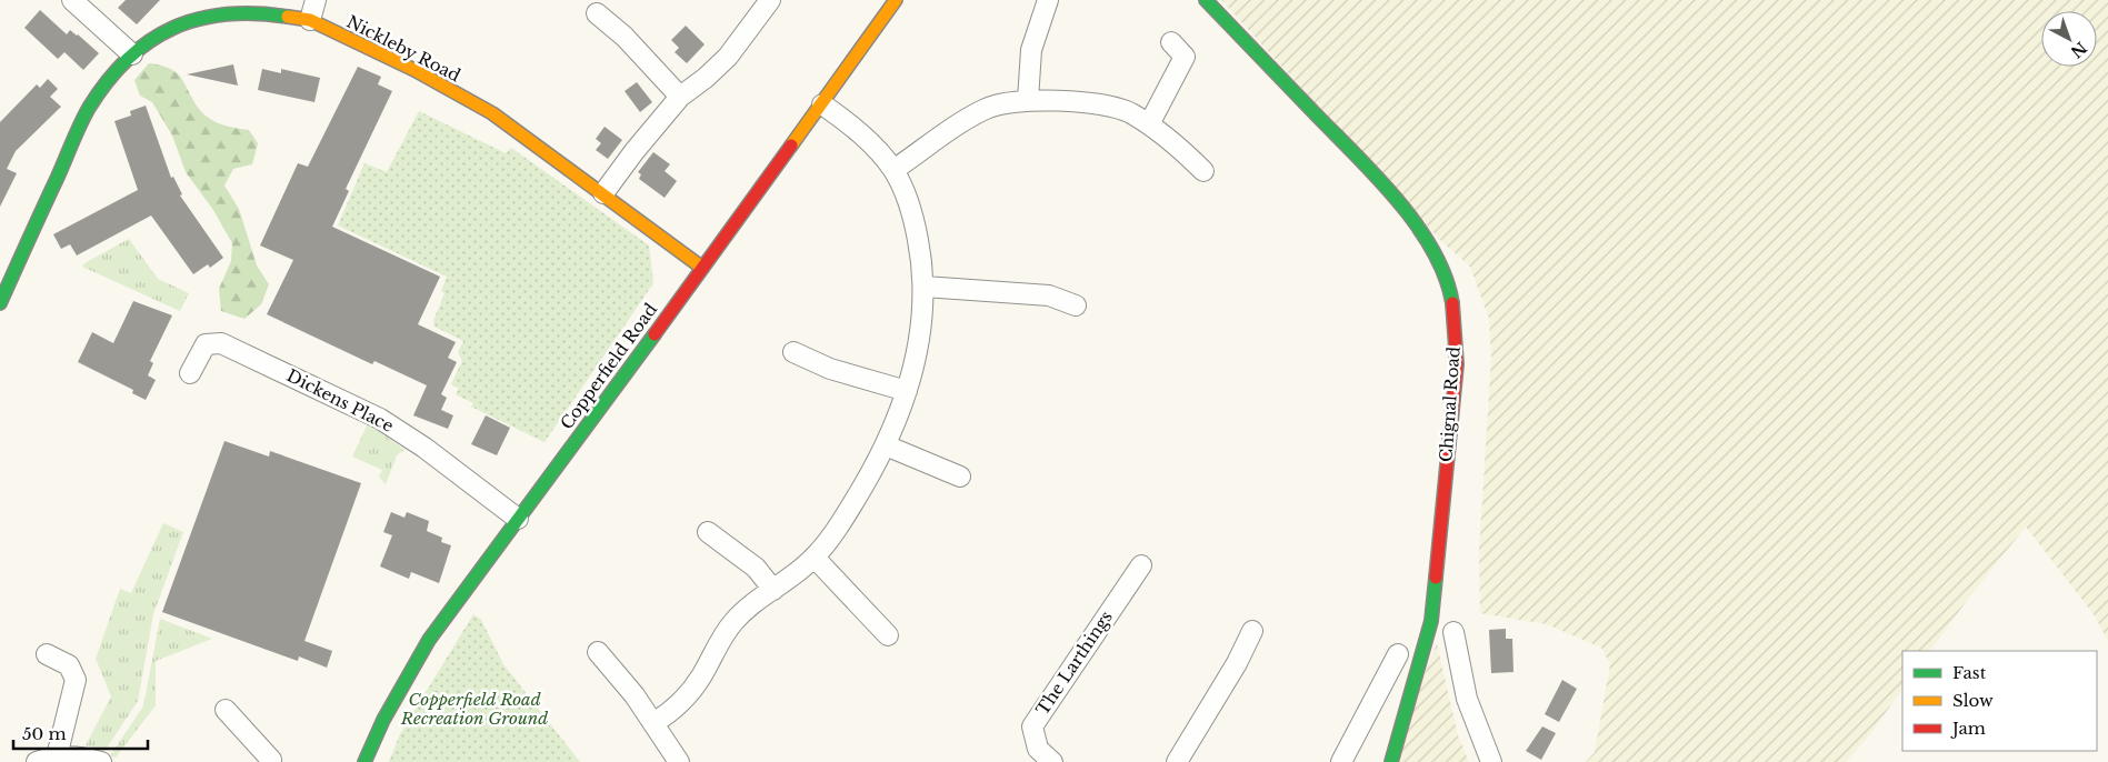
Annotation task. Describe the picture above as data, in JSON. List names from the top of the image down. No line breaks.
{"streets":{"street":["Nickleby Road","Copperfield Road","Dickens Place","Chignal Road","The Larthings"]},"crossings":[["Nickleby Road","Copperfield Road"],["Copperfield Road","Dickens Place"]],"parks":["Copperfield Road Recreation Ground"],"legend":["Fast","Slow","Jam"],"scale_bar":"50 m","north":"bottom right"}
